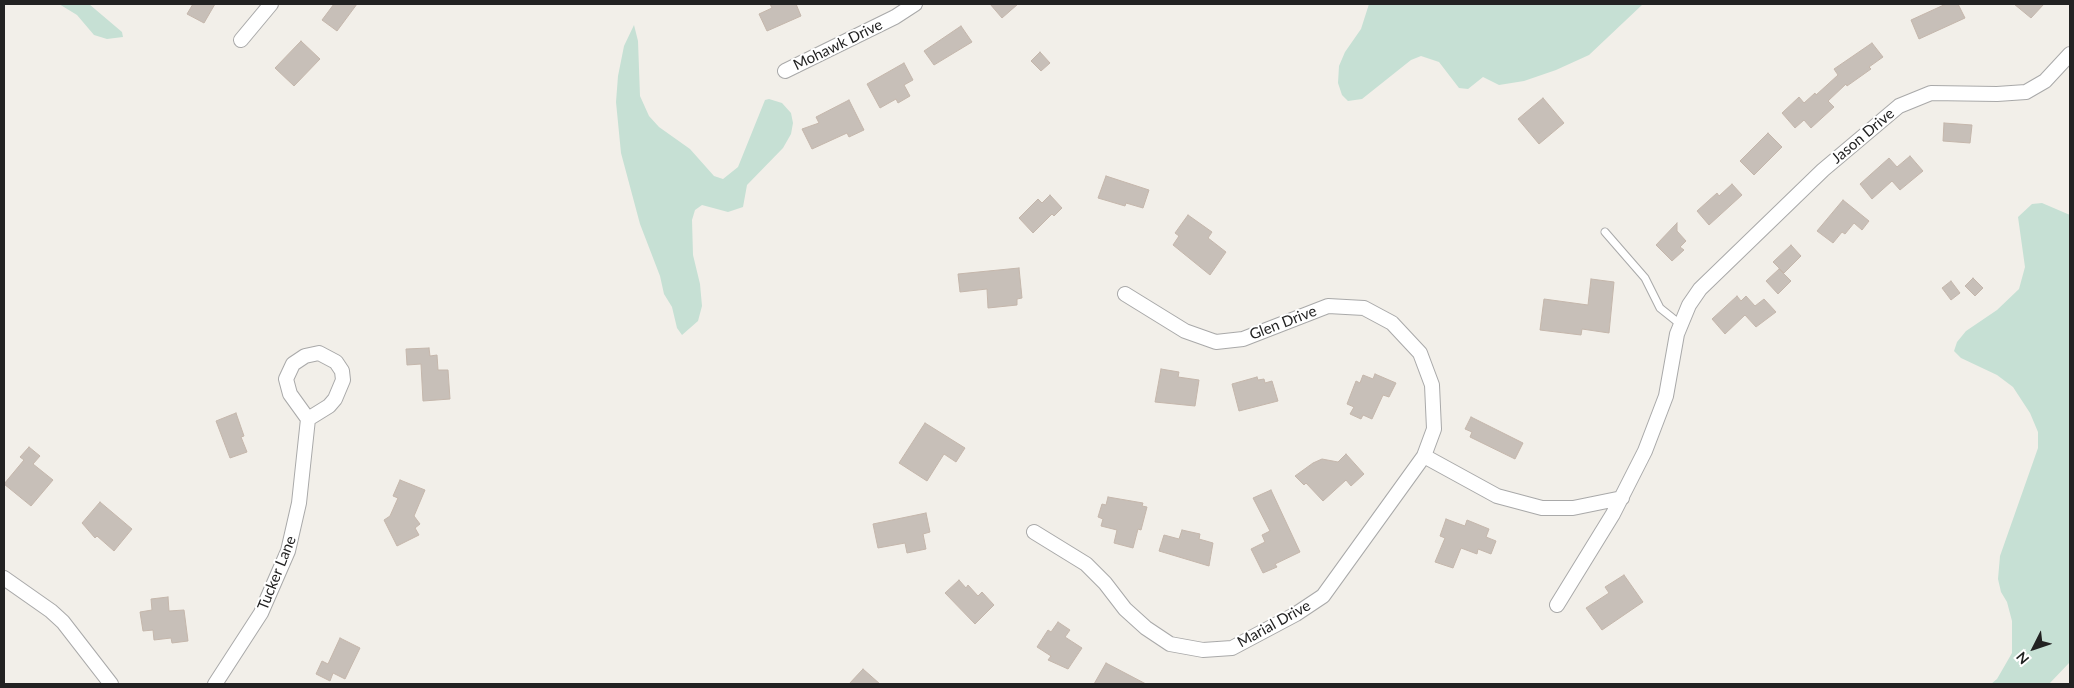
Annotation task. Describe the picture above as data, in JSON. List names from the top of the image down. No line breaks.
{"streets":{"street":["Mohawk Drive","Jason Drive","Glen Drive","Tucker Lane","Marial Drive"]},"crossings":[["Glen Drive","Marial Drive"]],"north":"bottom left"}
